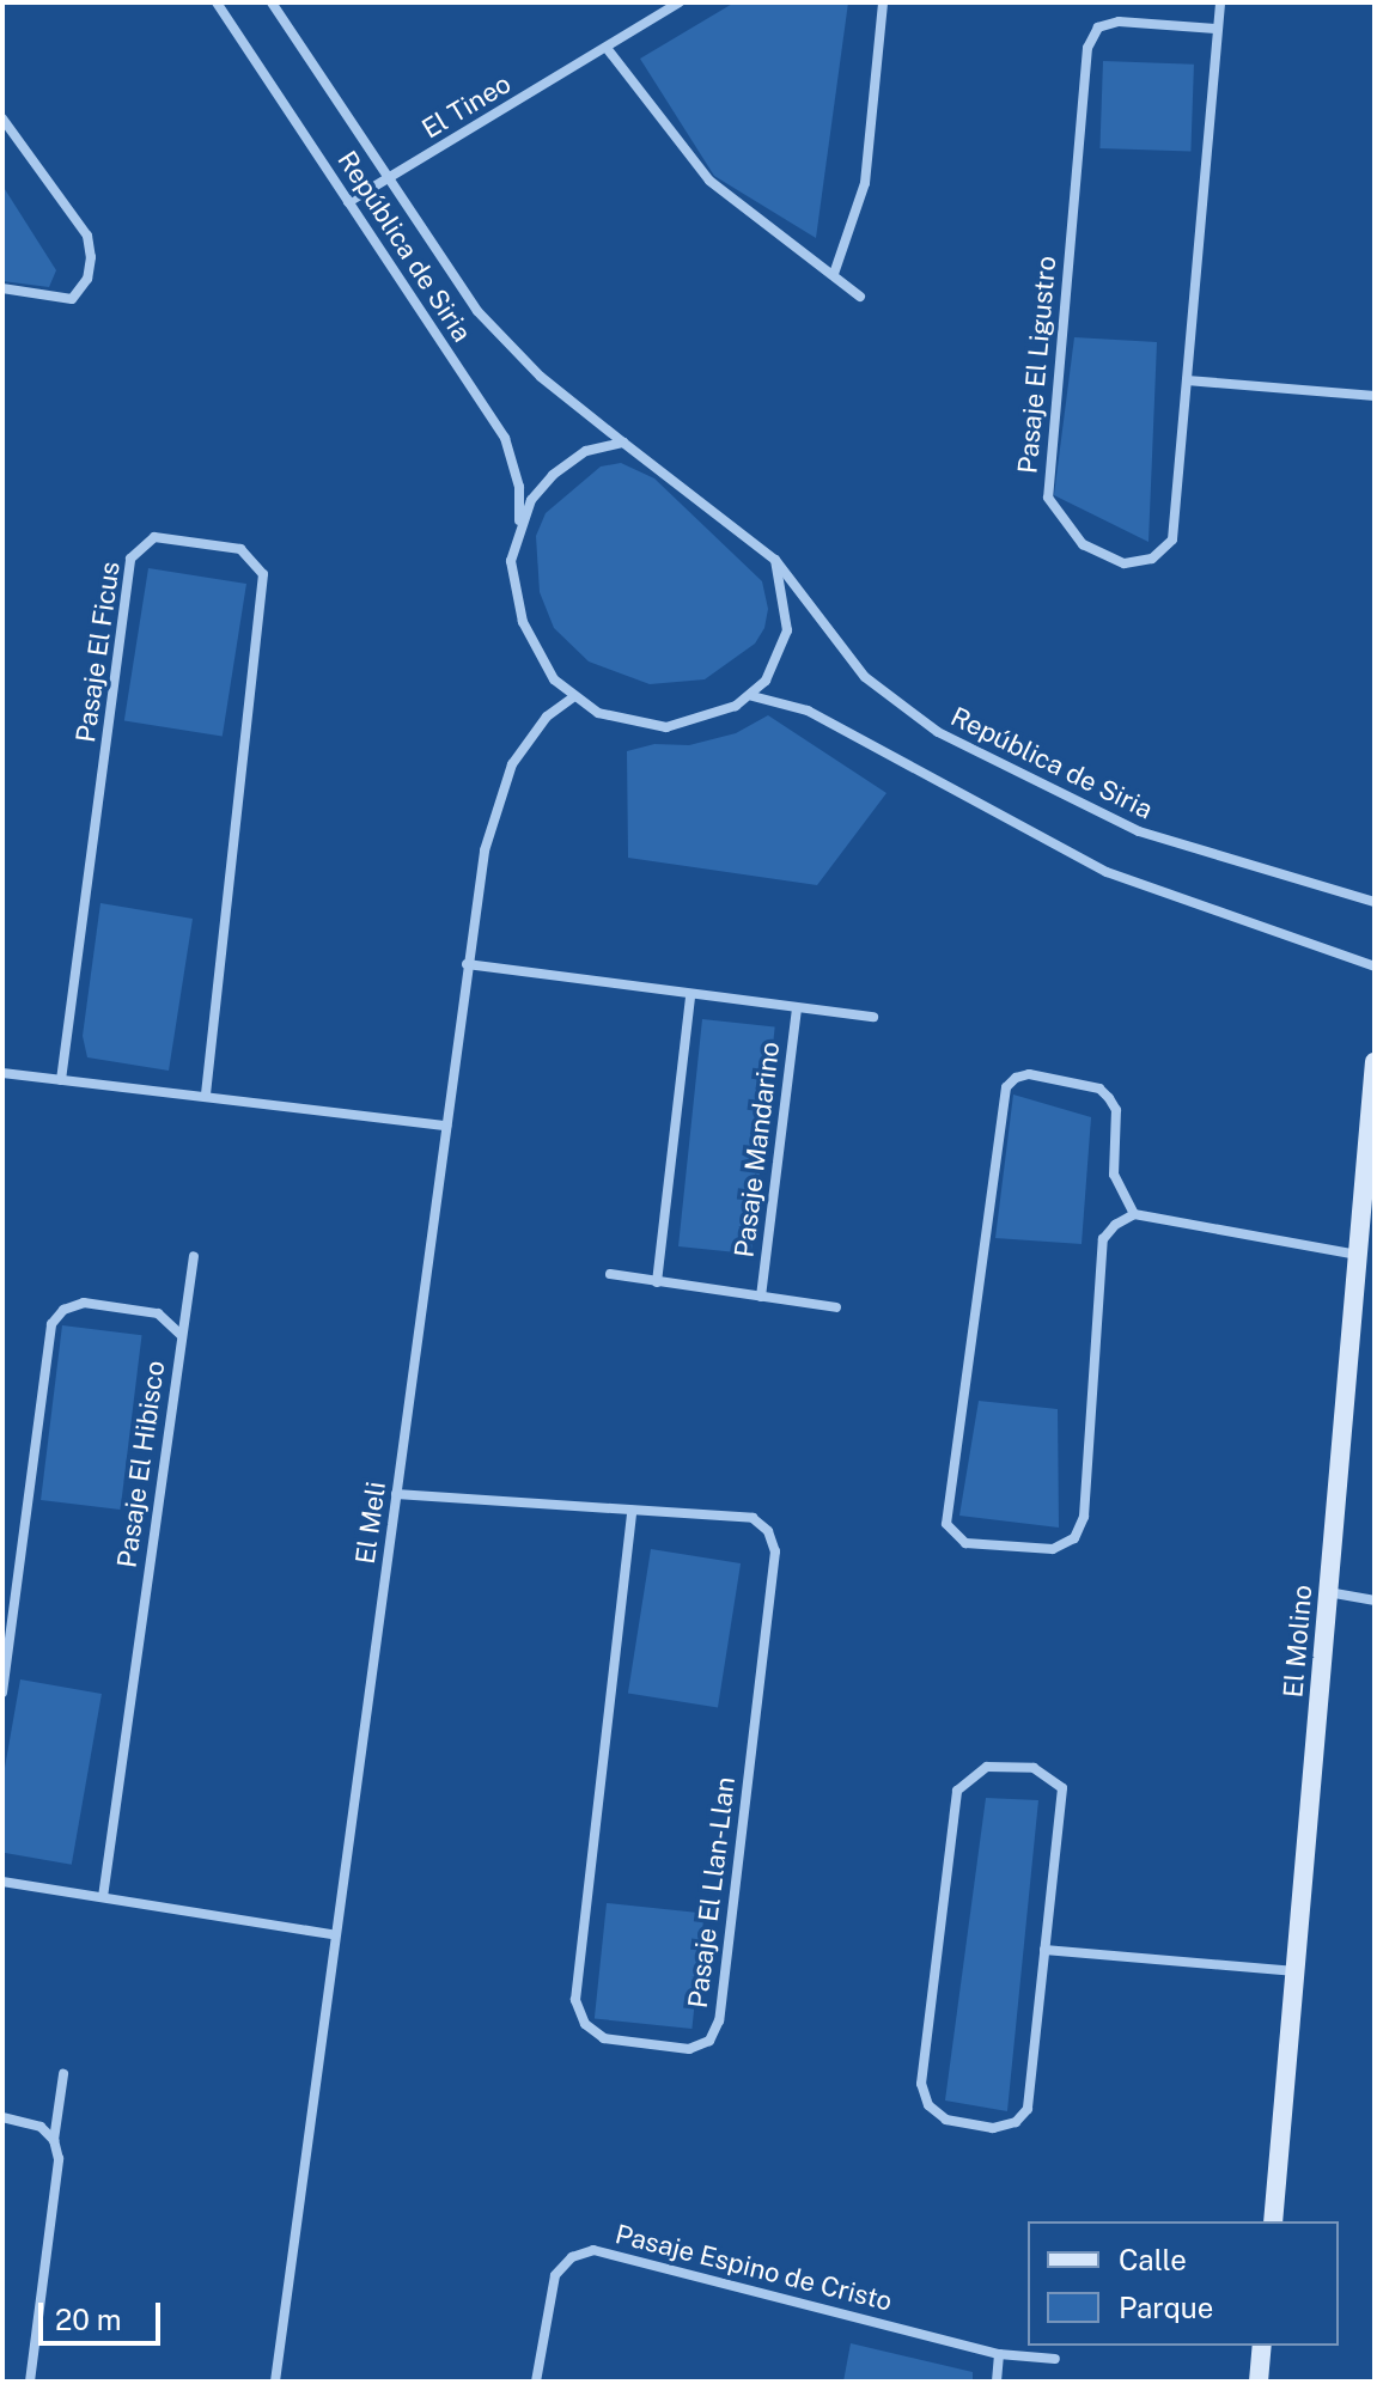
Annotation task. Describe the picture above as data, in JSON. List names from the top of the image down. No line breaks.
{"streets":{"street":["El Tineo","República de Siria","Pasaje El Ligustro","Pasaje El Ficus","Pasaje Mandarino","Pasaje El Hibisco","El Meli","El Molino","Pasaje El Llan-Llan","Pasaje Espino de Cristo"]},"crossings":[["El Tineo","República de Siria"],["República de Siria","El Meli"],["Pasaje Mandarino","El Meli"]],"legend":["Calle","Parque"],"scale_bar":"20 m"}
